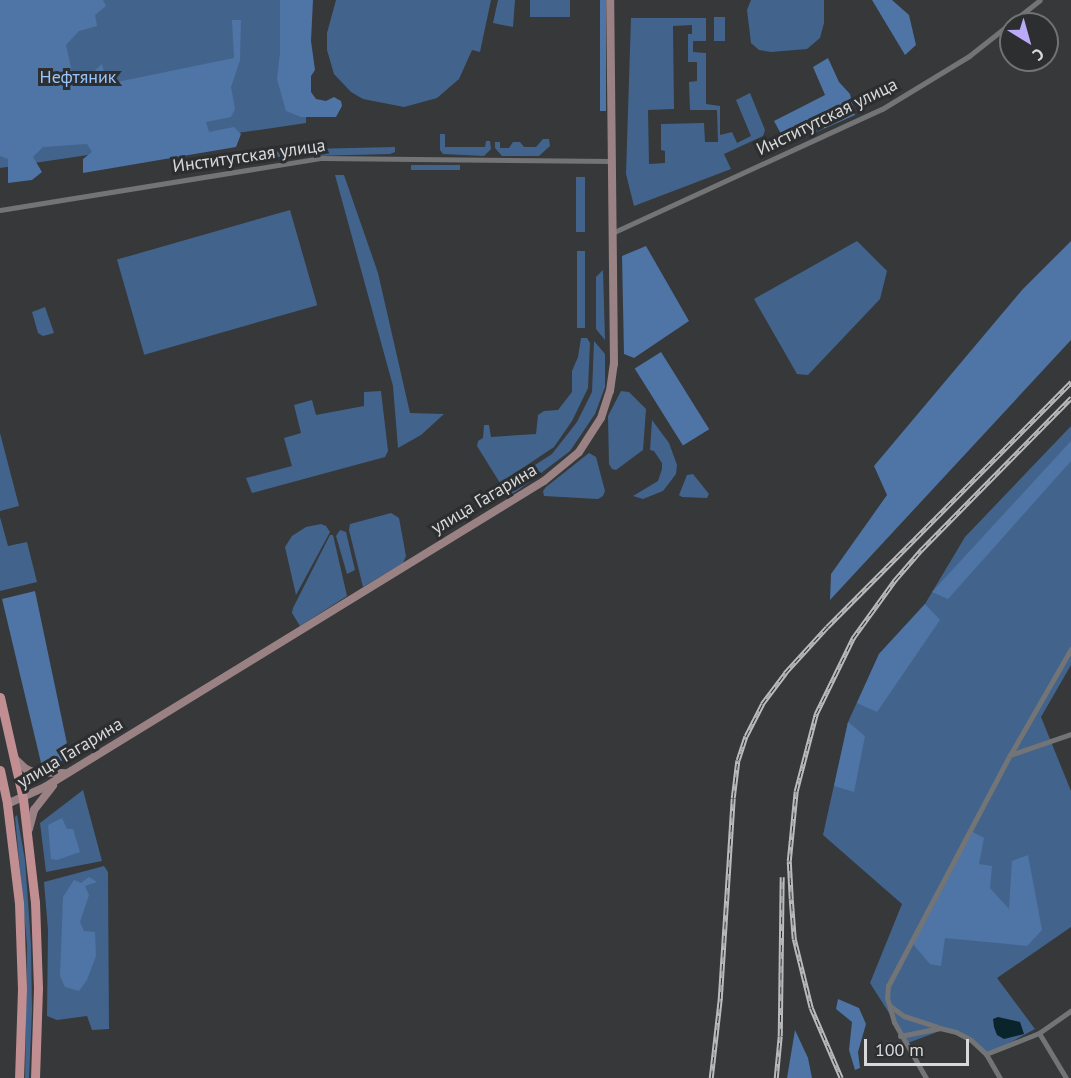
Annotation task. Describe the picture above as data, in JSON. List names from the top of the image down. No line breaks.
{"streets":{"main road":["улица Гагарина"],"street":["Институтская улица"]},"crossings":[["Институтская улица","улица Гагарина"]],"parks":["Нефтяник"],"scale_bar":"100 m","north":"bottom right"}
